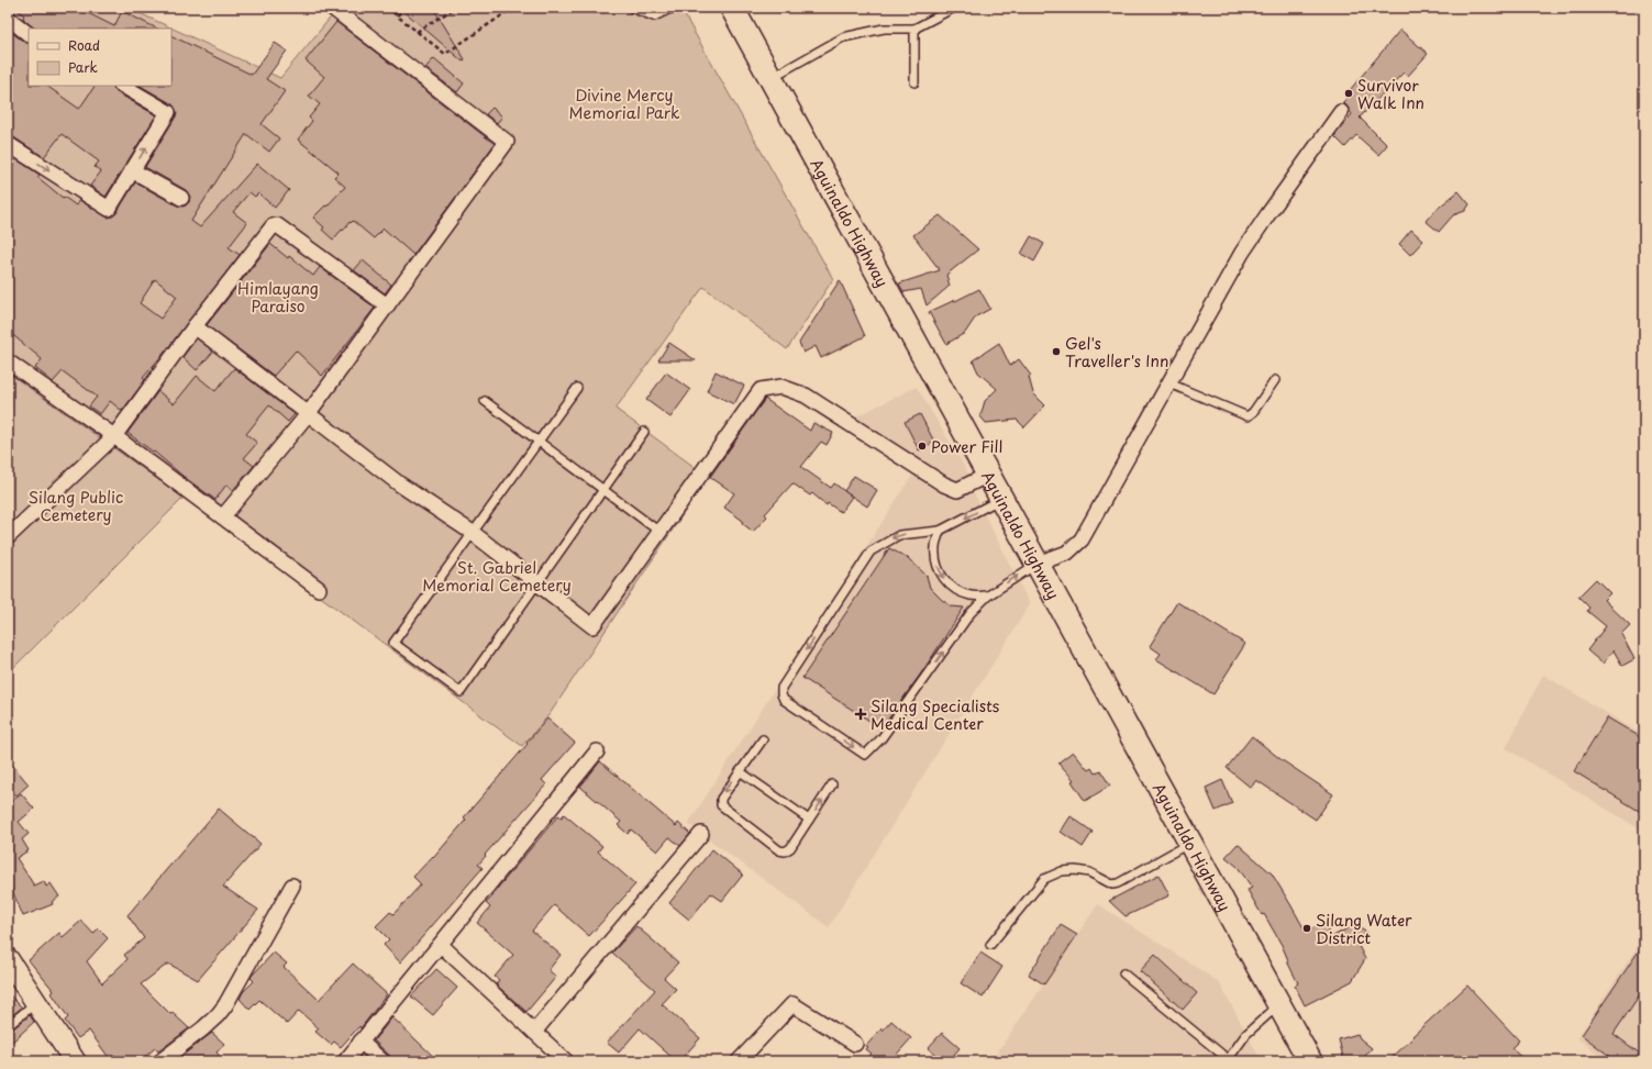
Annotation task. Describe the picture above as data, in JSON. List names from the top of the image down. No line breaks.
{"streets":{"main road":["Aguinaldo Highway"]},"parks":["Divine Mercy Memorial Park","Himlayang Paraiso","Silang Public Cemetery","St. Gabriel Memorial Cemetery"],"places":{"other":["Survivor Walk Inn","Gel's Traveller's Inn","Power Fill","Silang Water District"],"health":["Silang Specialists Medical Center"]},"legend":["Road","Park"]}
